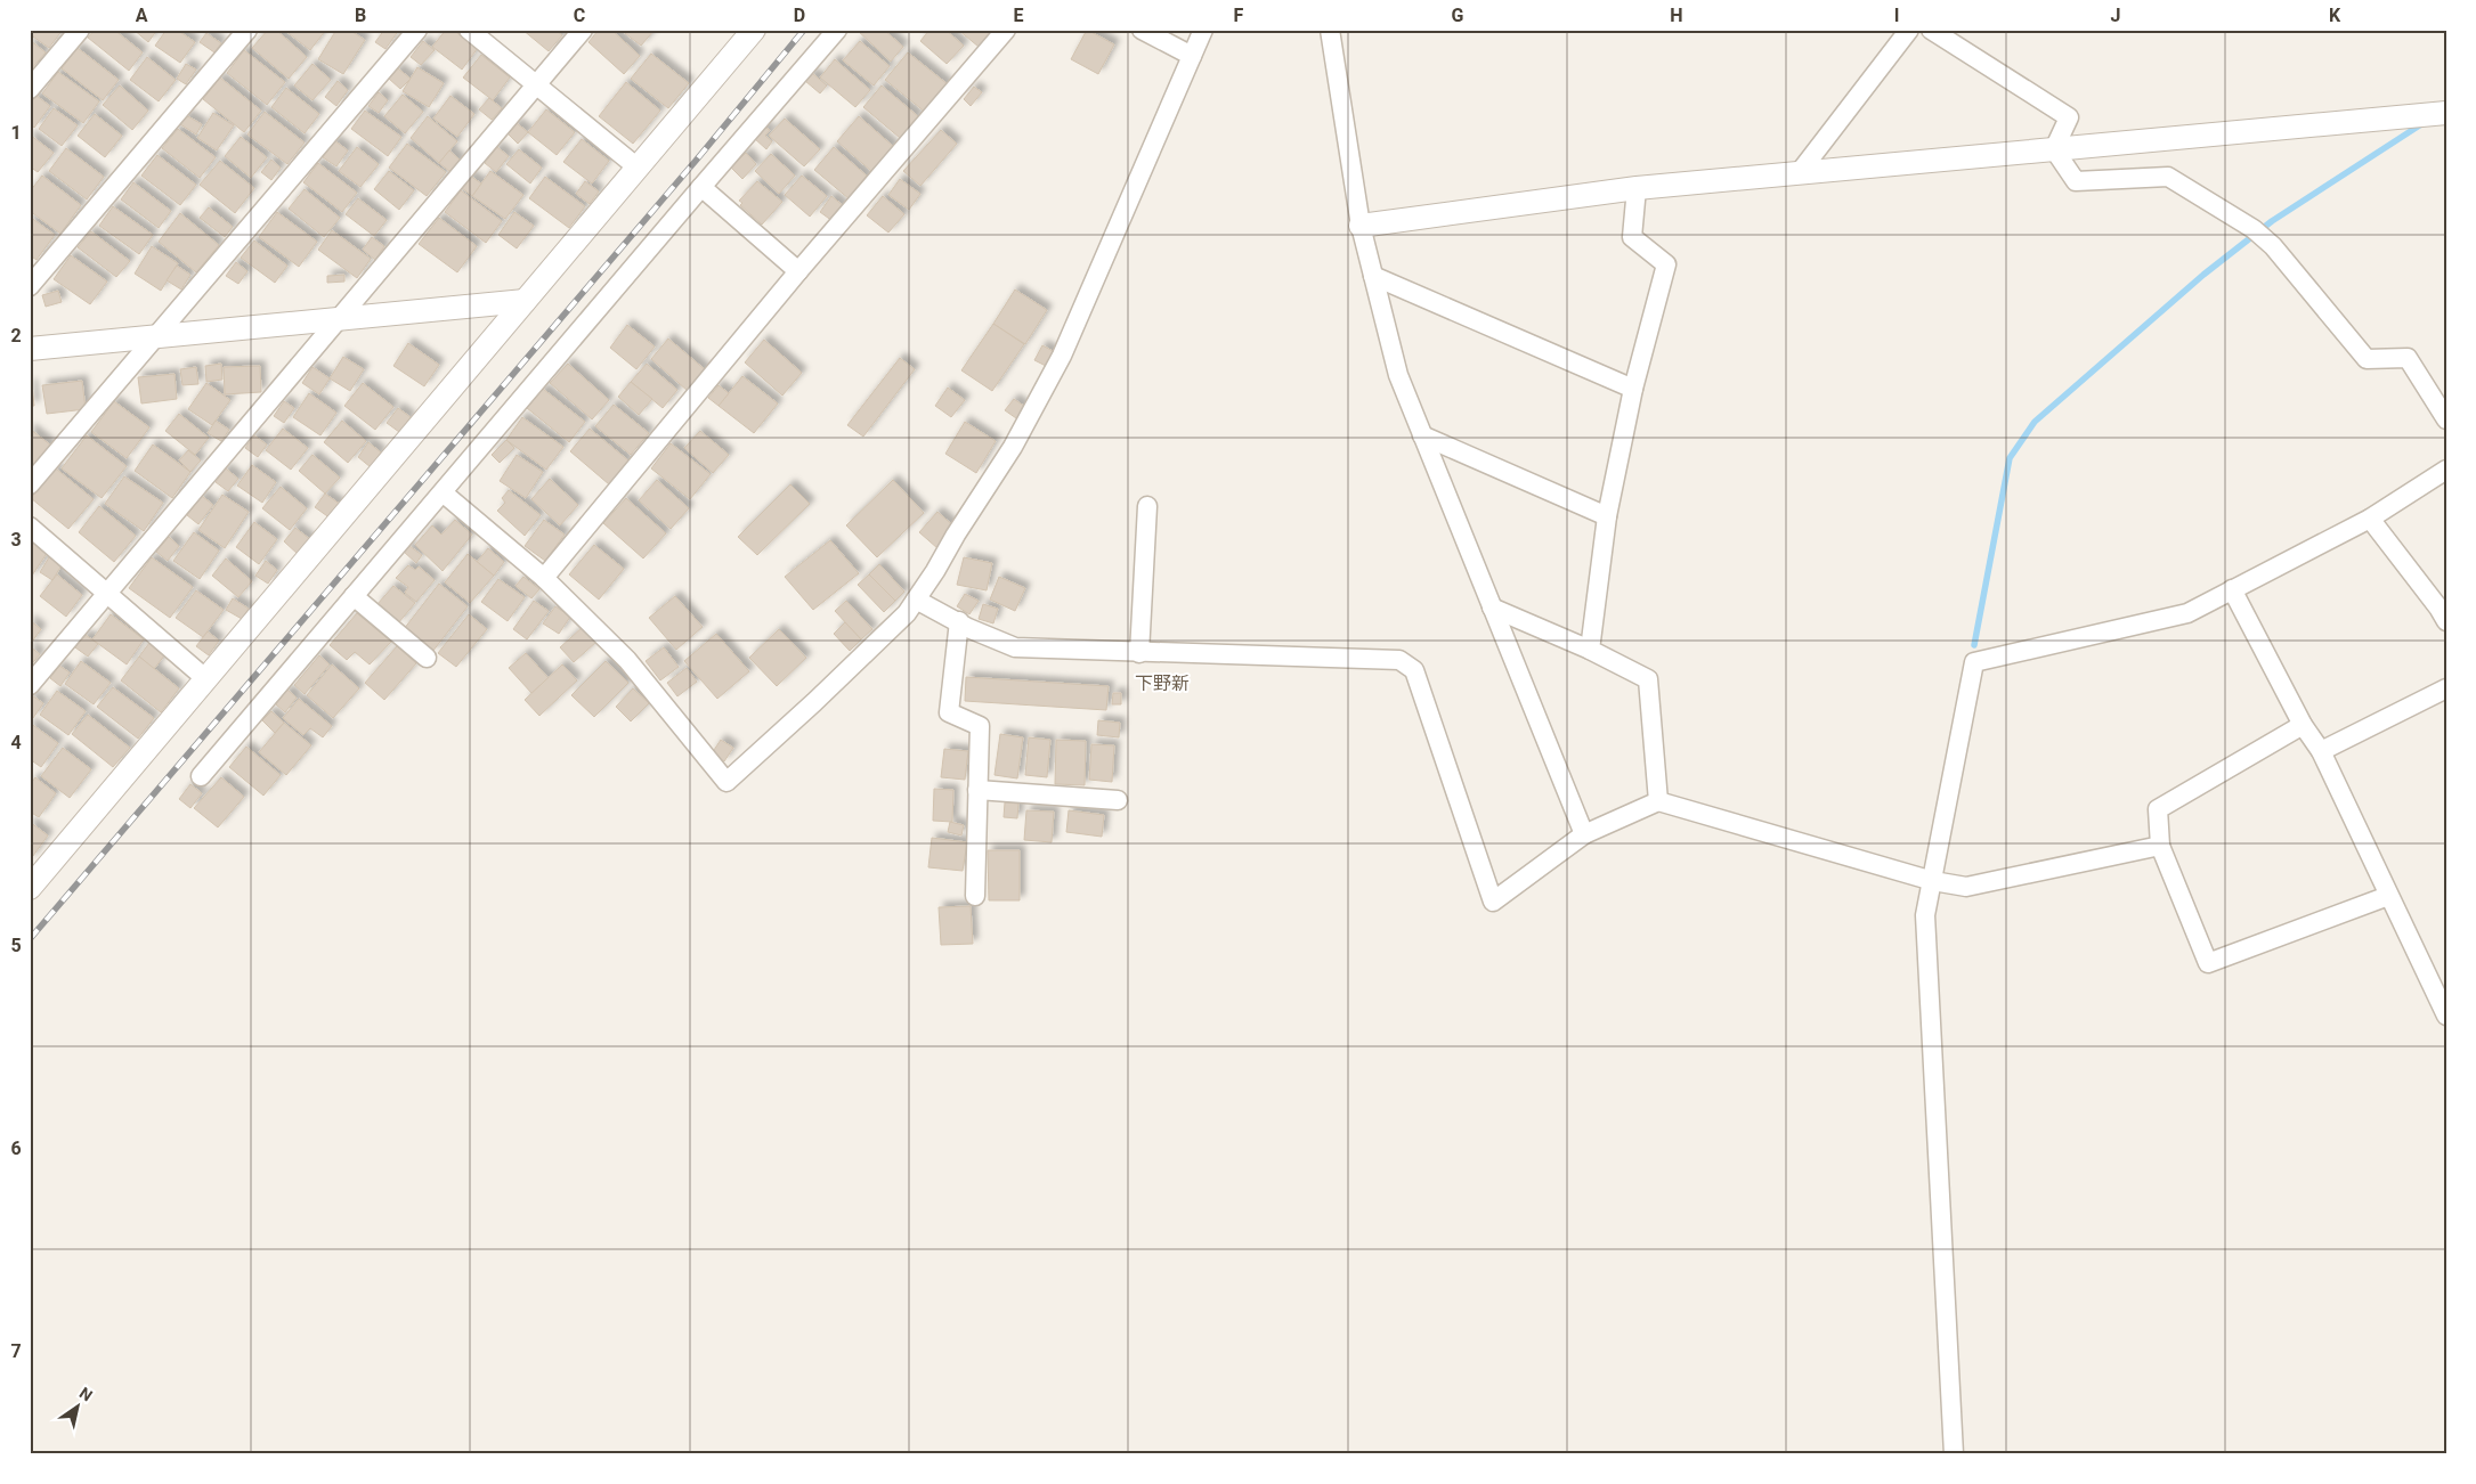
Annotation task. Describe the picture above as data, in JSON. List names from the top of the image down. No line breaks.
{"districts":["下野新"],"north":"top right","grid":{"columns":["A","B","C","D","E","F","G","H","I","J","K"],"rows":["1","2","3","4","5","6","7"]}}
